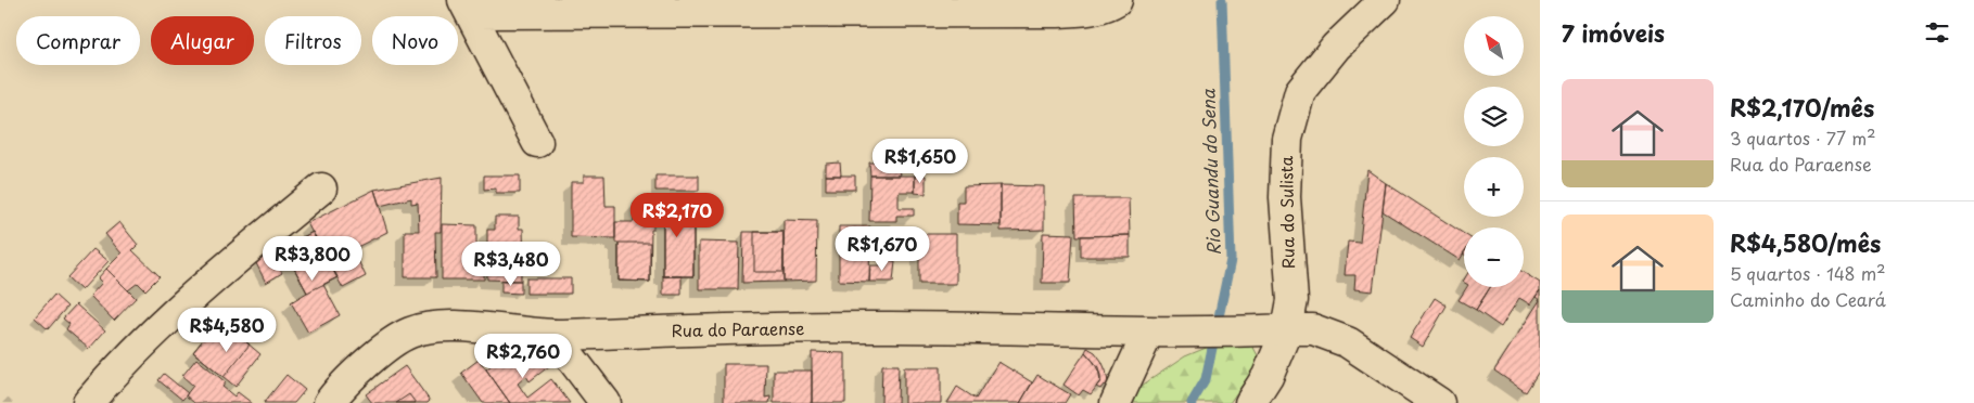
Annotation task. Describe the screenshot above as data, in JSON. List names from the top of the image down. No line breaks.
{"streets":{"street":["Rua do Sulista","Rua do Paraense"]},"crossings":[["Rua do Sulista","Rua do Paraense"]],"water":["Rio Guandu do Sena"],"north":"top left","page":{"heading":"7 imóveis","map_buttons":["+","−"],"chip":["Comprar","Alugar","Filtros","Novo"],"list":[{"name":"R$2,170/mês","note":"3 quartos · 77 m² · Rua do Paraense"},{"name":"R$4,580/mês","note":"5 quartos · 148 m² · Caminho do Ceará"}],"price":["R$1,650","R$2,170","R$1,670","R$3,800","R$3,480","R$4,580","R$2,760"]}}
